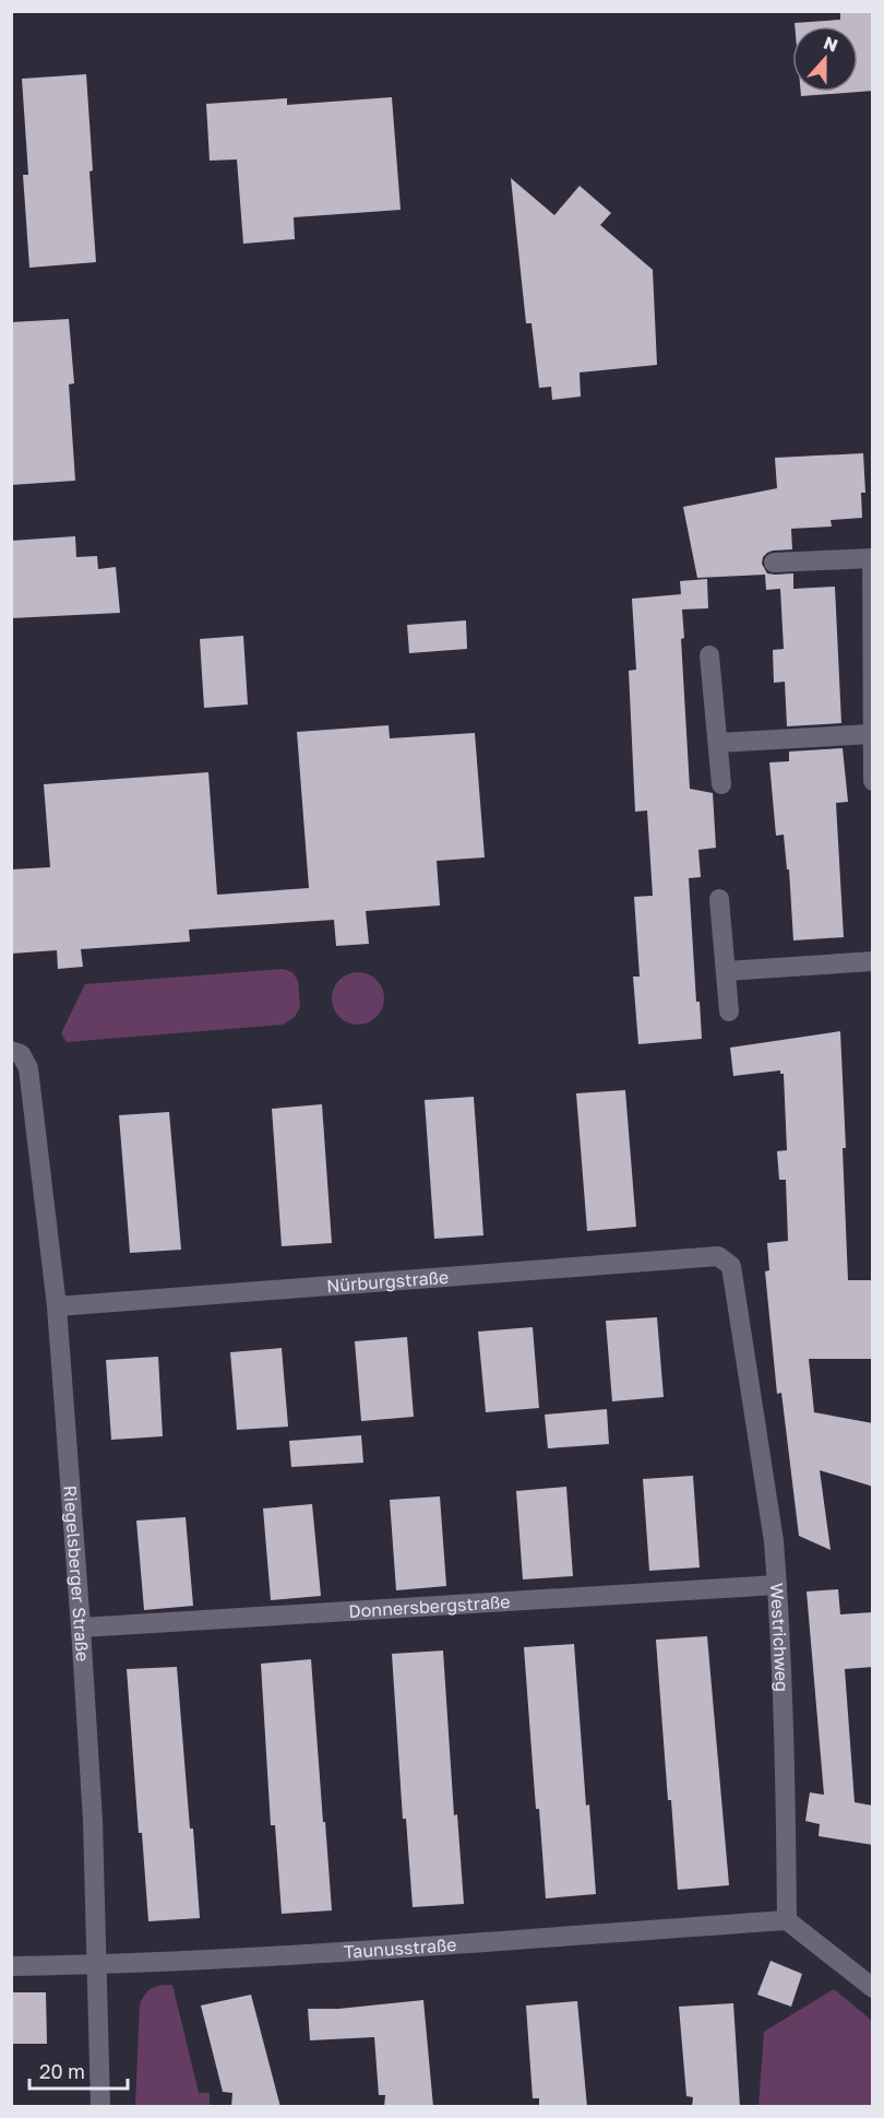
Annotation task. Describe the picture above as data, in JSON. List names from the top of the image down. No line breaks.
{"streets":{"street":["Nürburgstraße","Riegelsberger Straße","Donnersbergstraße","Westrichweg","Taunusstraße"]},"crossings":[["Nürburgstraße","Riegelsberger Straße"],["Nürburgstraße","Westrichweg"],["Riegelsberger Straße","Donnersbergstraße"],["Riegelsberger Straße","Taunusstraße"],["Donnersbergstraße","Westrichweg"],["Westrichweg","Taunusstraße"]],"scale_bar":"20 m","north":"top"}
